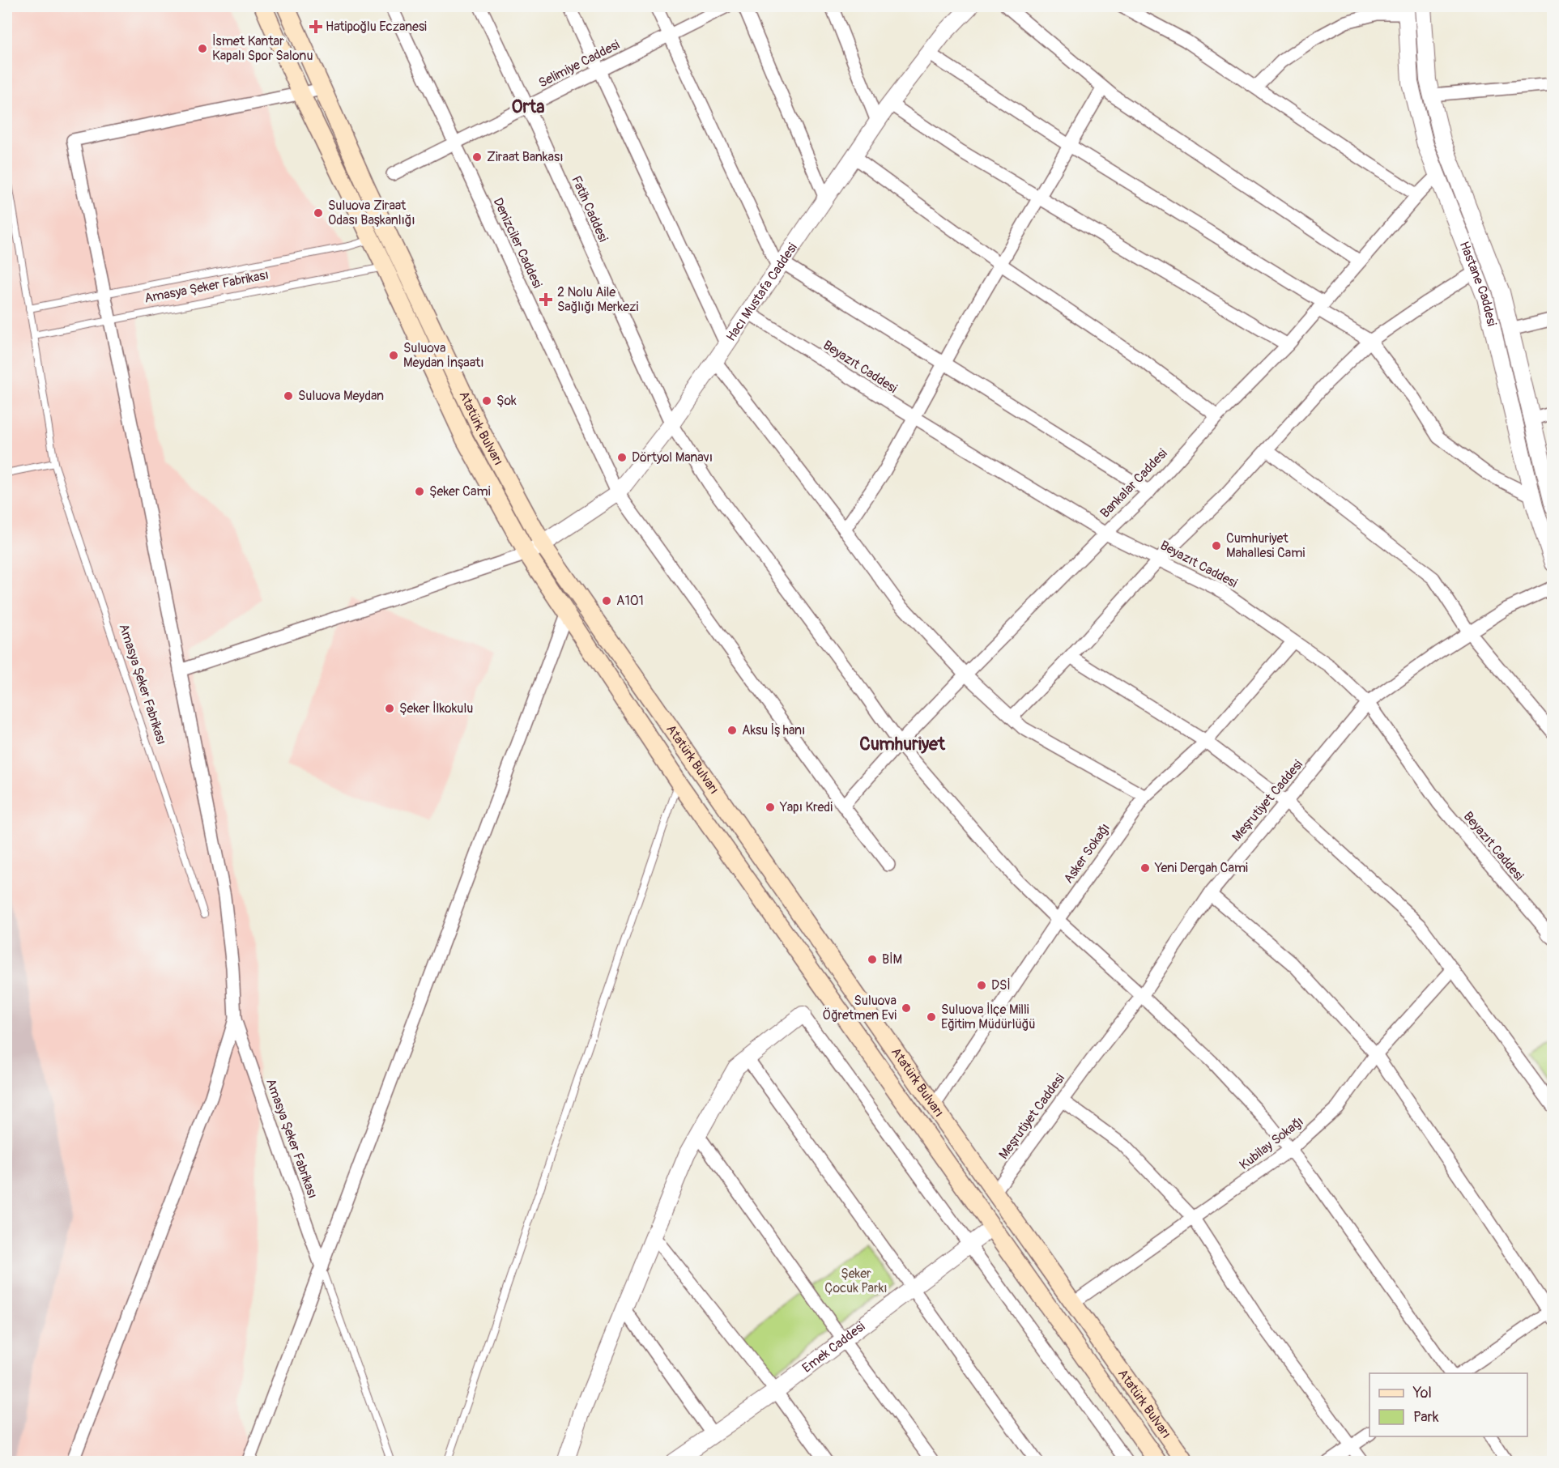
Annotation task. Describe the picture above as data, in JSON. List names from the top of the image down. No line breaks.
{"streets":{"main road":["Atatürk Bulvarı"],"street":["Selimiye Caddesi","Fatih Caddesi","Denizciler Caddesi","Hastane Caddesi","Amasya Şeker Fabrikası","Hacı Mustafa Caddesi","Beyazıt Caddesi","Bankalar Caddesi","Meşrutiyet Caddesi","Asker Sokağı","Kubilay Sokağı","Emek Caddesi"]},"crossings":[["Selimiye Caddesi","Fatih Caddesi"],["Selimiye Caddesi","Denizciler Caddesi"],["Fatih Caddesi","Hacı Mustafa Caddesi"],["Fatih Caddesi","Bankalar Caddesi"],["Fatih Caddesi","Meşrutiyet Caddesi"],["Fatih Caddesi","Asker Sokağı"],["Fatih Caddesi","Kubilay Sokağı"],["Denizciler Caddesi","Hacı Mustafa Caddesi"],["Denizciler Caddesi","Bankalar Caddesi"],["Hastane Caddesi","Bankalar Caddesi"],["Amasya Şeker Fabrikası","Atatürk Bulvarı"],["Hacı Mustafa Caddesi","Beyazıt Caddesi"],["Hacı Mustafa Caddesi","Atatürk Bulvarı"],["Beyazıt Caddesi","Bankalar Caddesi"],["Beyazıt Caddesi","Meşrutiyet Caddesi"],["Beyazıt Caddesi","Asker Sokağı"],["Atatürk Bulvarı","Meşrutiyet Caddesi"],["Atatürk Bulvarı","Asker Sokağı"],["Atatürk Bulvarı","Kubilay Sokağı"],["Atatürk Bulvarı","Emek Caddesi"]],"districts":["Orta","Cumhuriyet"],"parks":["Şeker Çocuk Parkı"],"places":{"health":["Hatipoğlu Eczanesi","2 Nolu Aile Sağlığı Merkezi"],"other":["İsmet Kantar Kapalı Spor Salonu","Ziraat Bankası","Suluova Ziraat Odası Başkanlığı","Suluova Meydan İnşaatı","Suluova Meydan","Şok","Dörtyol Manavı","Şeker Cami","Cumhuriyet Mahallesi Cami","A101","Şeker İlkokulu","Aksu İş hanı","Yapı Kredi","Yeni Dergah Cami","BİM","DSİ","Suluova Öğretmen Evi","Suluova İlçe Milli Eğitim Müdürlüğü"]},"legend":["Yol","Park"]}
